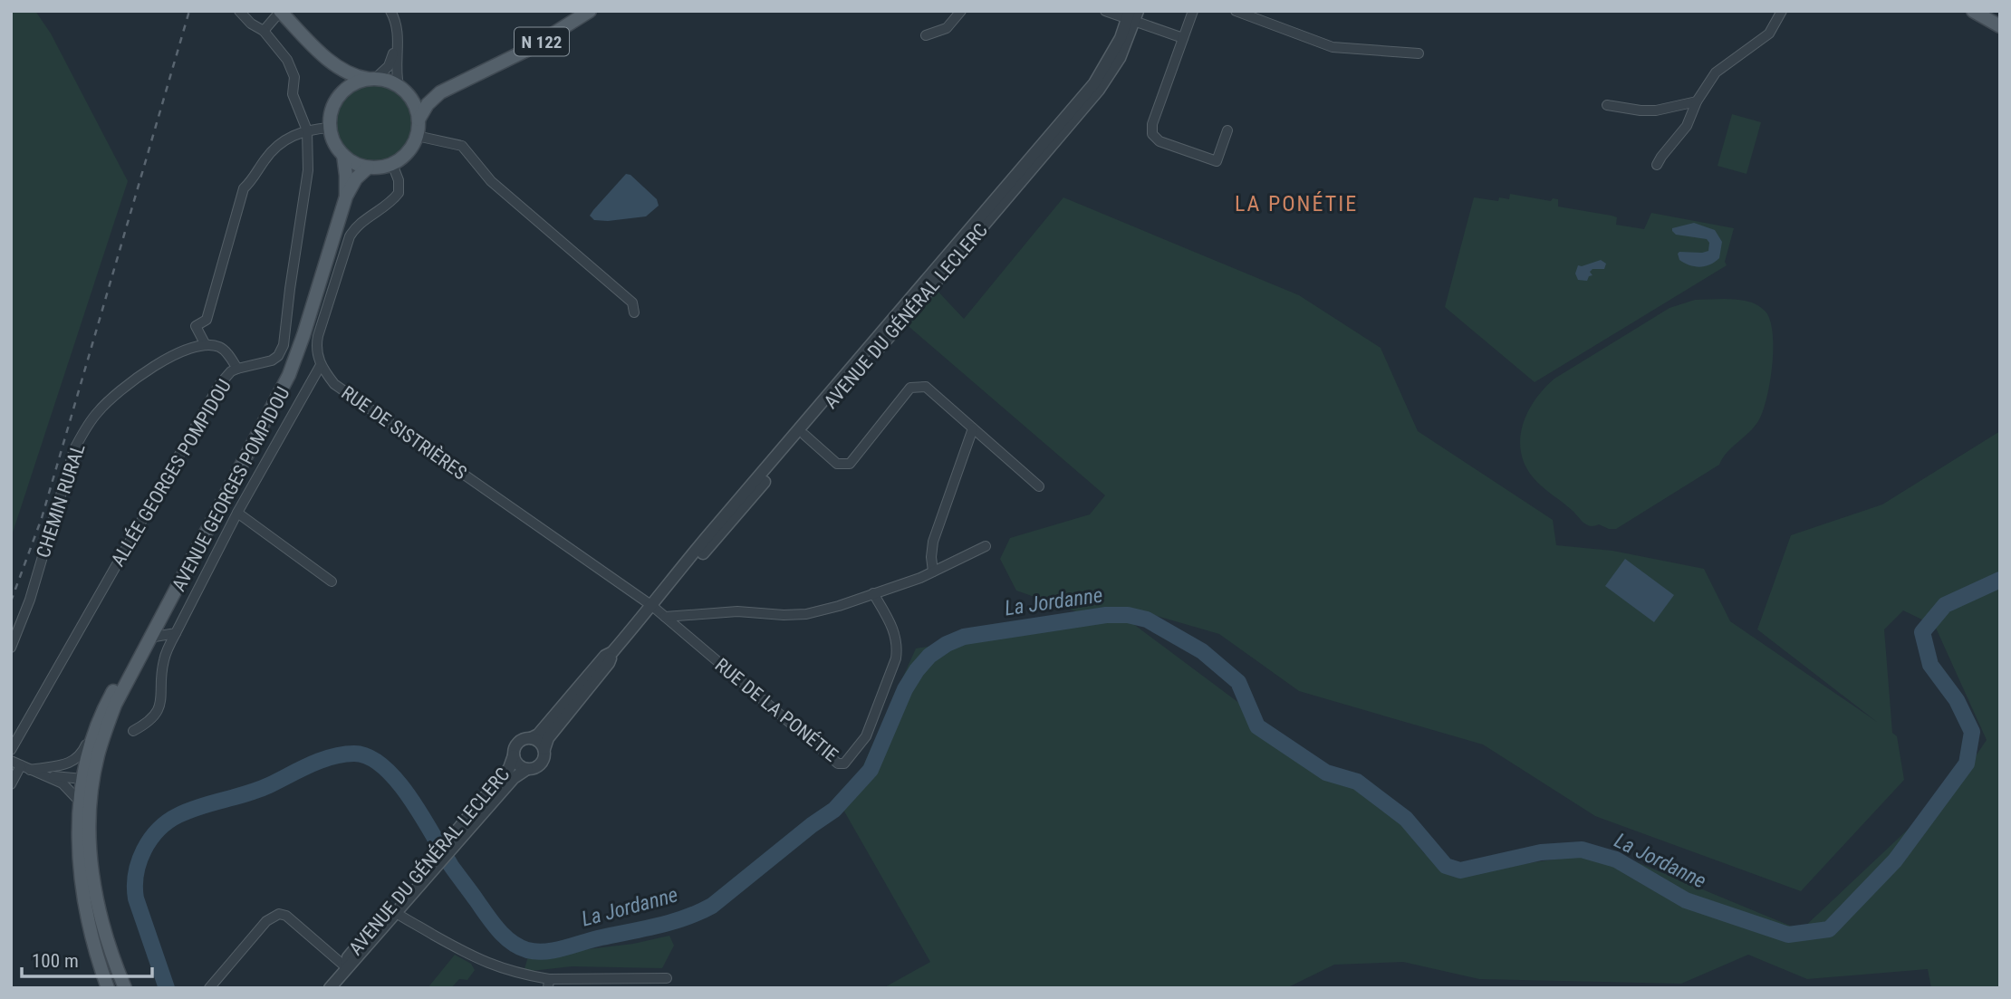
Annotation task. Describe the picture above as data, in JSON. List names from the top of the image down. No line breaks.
{"streets":{"main road":["N 122","AVENUE GEORGES POMPIDOU"],"street":["AVENUE DU GÉNÉRAL LECLERC","RUE DE SISTRIÈRES","ALLÉE GEORGES POMPIDOU","CHEMIN RURAL","RUE DE LA PONÉTIE"]},"crossings":[["AVENUE DU GÉNÉRAL LECLERC","RUE DE SISTRIÈRES"],["AVENUE DU GÉNÉRAL LECLERC","RUE DE LA PONÉTIE"],["RUE DE SISTRIÈRES","AVENUE GEORGES POMPIDOU"],["RUE DE SISTRIÈRES","RUE DE LA PONÉTIE"]],"districts":["LA PONÉTIE"],"water":["La Jordanne"],"scale_bar":"100 m"}
